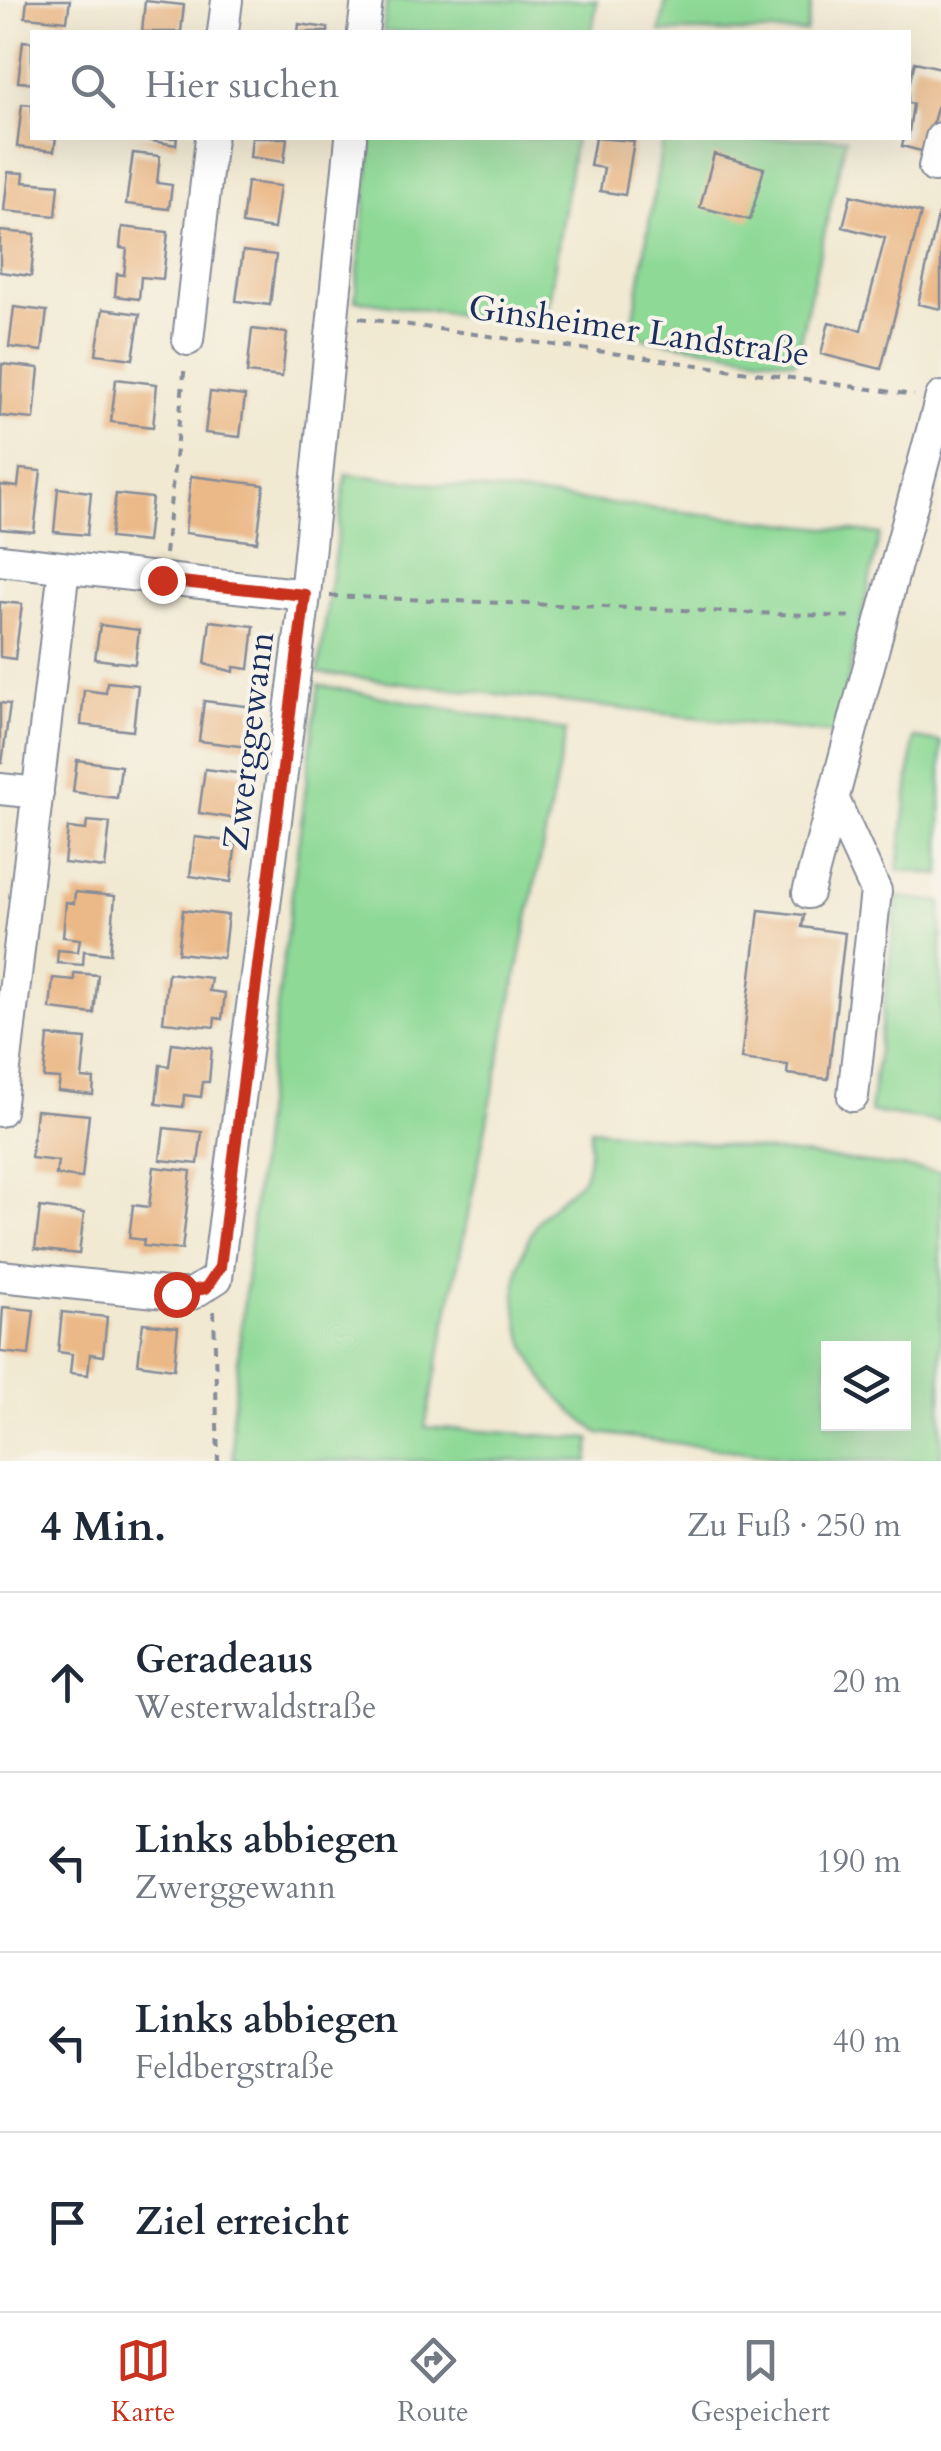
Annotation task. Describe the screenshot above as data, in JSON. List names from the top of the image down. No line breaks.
{"streets":{"street":["Zwerggewann"],"path":["Ginsheimer Landstraße"]},"crossings":[["Ginsheimer Landstraße","Zwerggewann"]],"page":{"search":"Hier suchen","heading":["4 Min.","Zu Fuß · 250 m"],"list":[["Geradeaus","Westerwaldstraße","20 m"],["Links abbiegen","Zwerggewann","190 m"],["Links abbiegen","Feldbergstraße","40 m"],"Ziel erreicht"],"nav":["Karte","Route","Gespeichert"]}}
